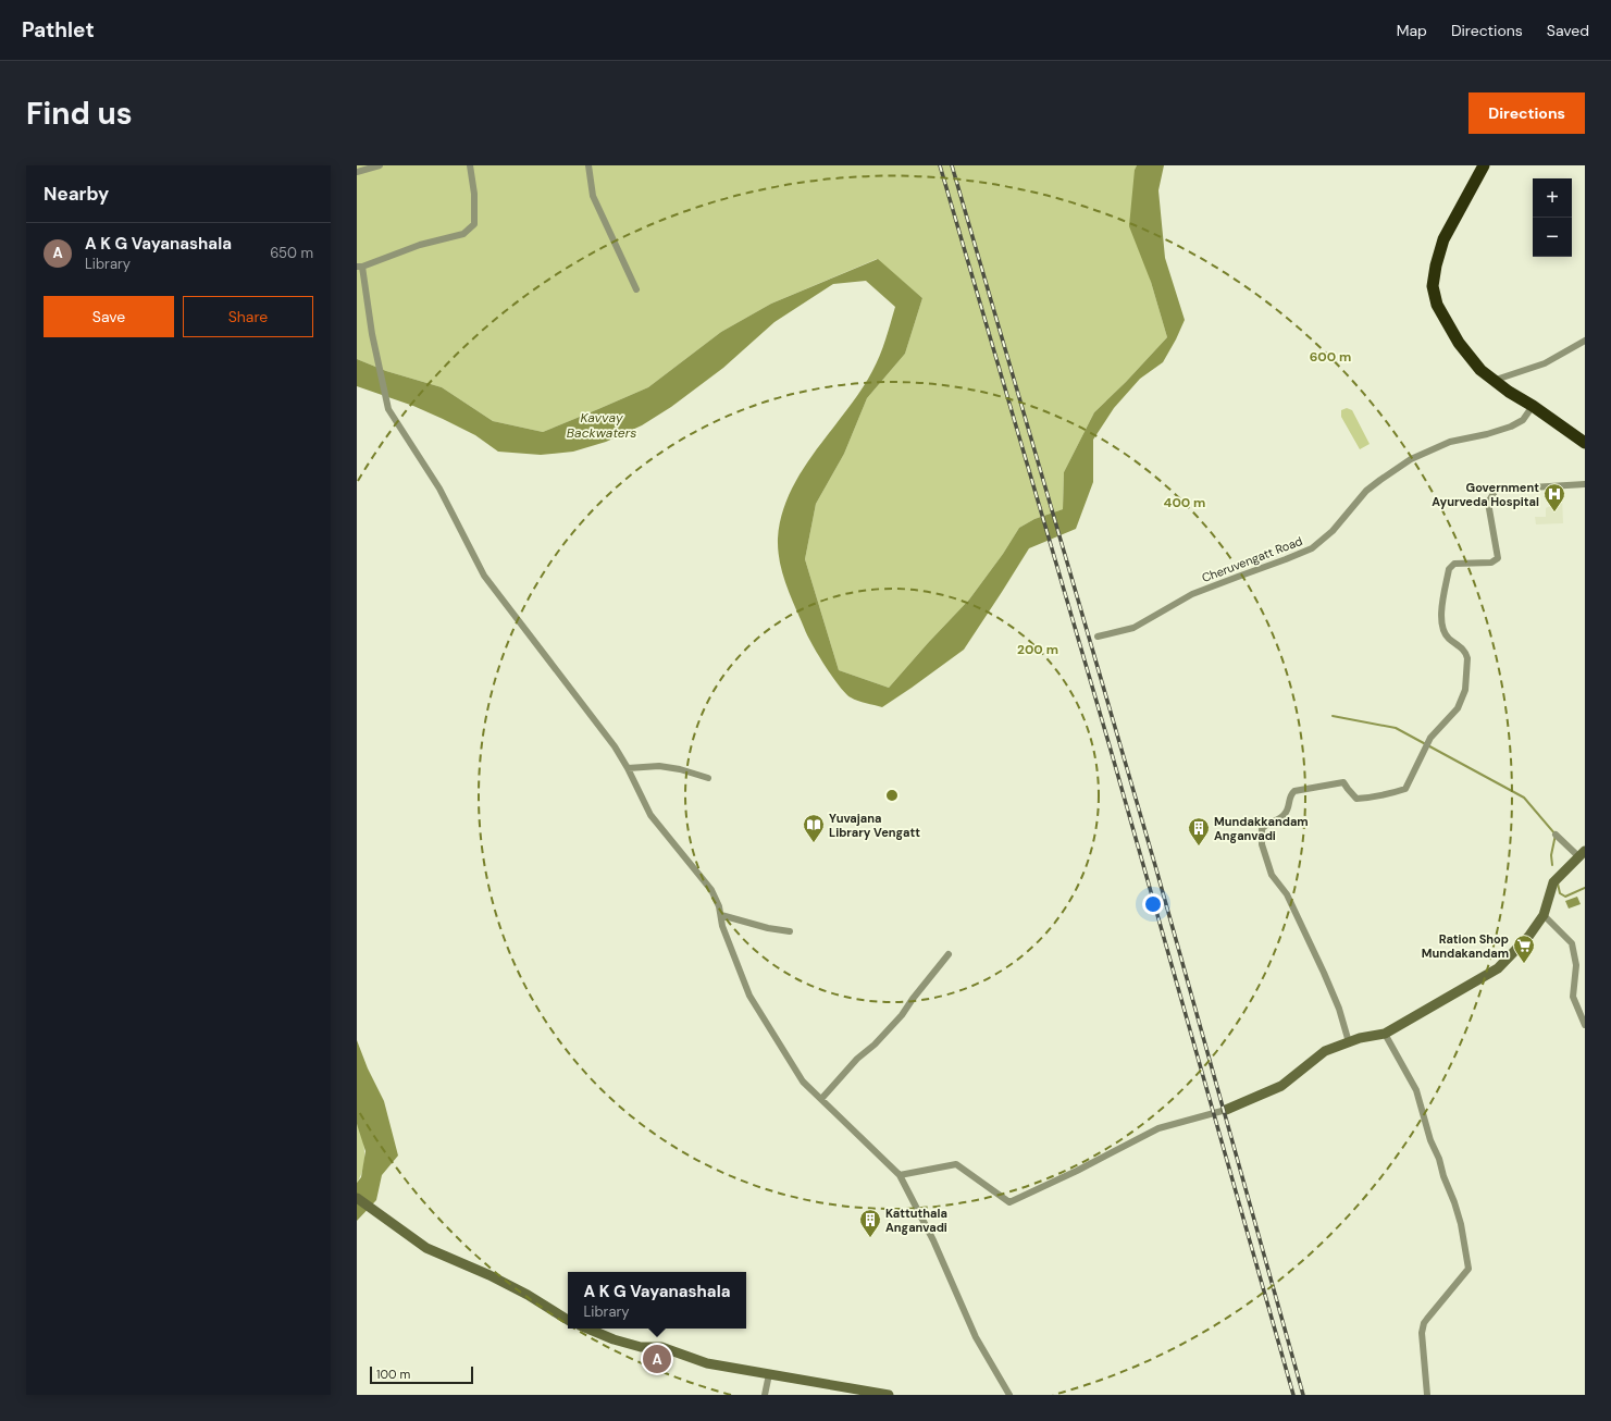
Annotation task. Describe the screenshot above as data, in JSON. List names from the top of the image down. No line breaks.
{"streets":{"street":["Cheruvengatt Road"]},"water":["Kavvay Backwaters"],"places":{"hospital":["Government Ayurveda Hospital"],"library":["Yuvajana Library Vengatt"],"building":["Mundakkandam Anganvadi","Kattuthala Anganvadi"],"supermarket":["Ration Shop Mundakandam"]},"scale_bar":"100 m","page":{"header":"Pathlet","nav":["Map","Directions","Saved"],"buttons":["Directions",["Save","Share"]],"title":"Find us","heading":"Nearby","map_buttons":["+","−"],"list":[{"mark":"A","name":"A K G Vayanashala","note":"Library","value":"650 m"}],"popup":["A K G Vayanashala","Library"],"pins":"A","scale":"100 m"},"rings":["600 m","400 m","200 m"]}
